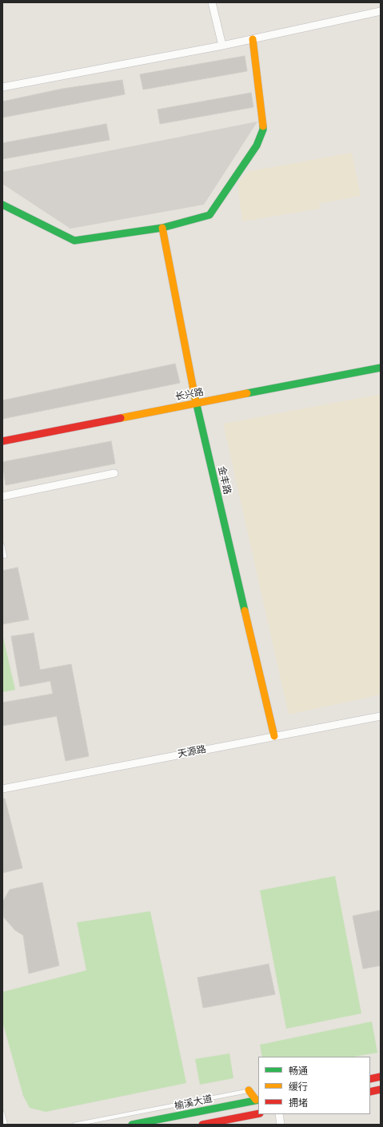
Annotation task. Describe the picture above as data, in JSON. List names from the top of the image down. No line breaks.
{"streets":{"street":["长兴路","金丰路","天源路","榆溪大道"]},"crossings":[["长兴路","金丰路"],["金丰路","天源路"]],"legend":["畅通","缓行","拥堵"]}
